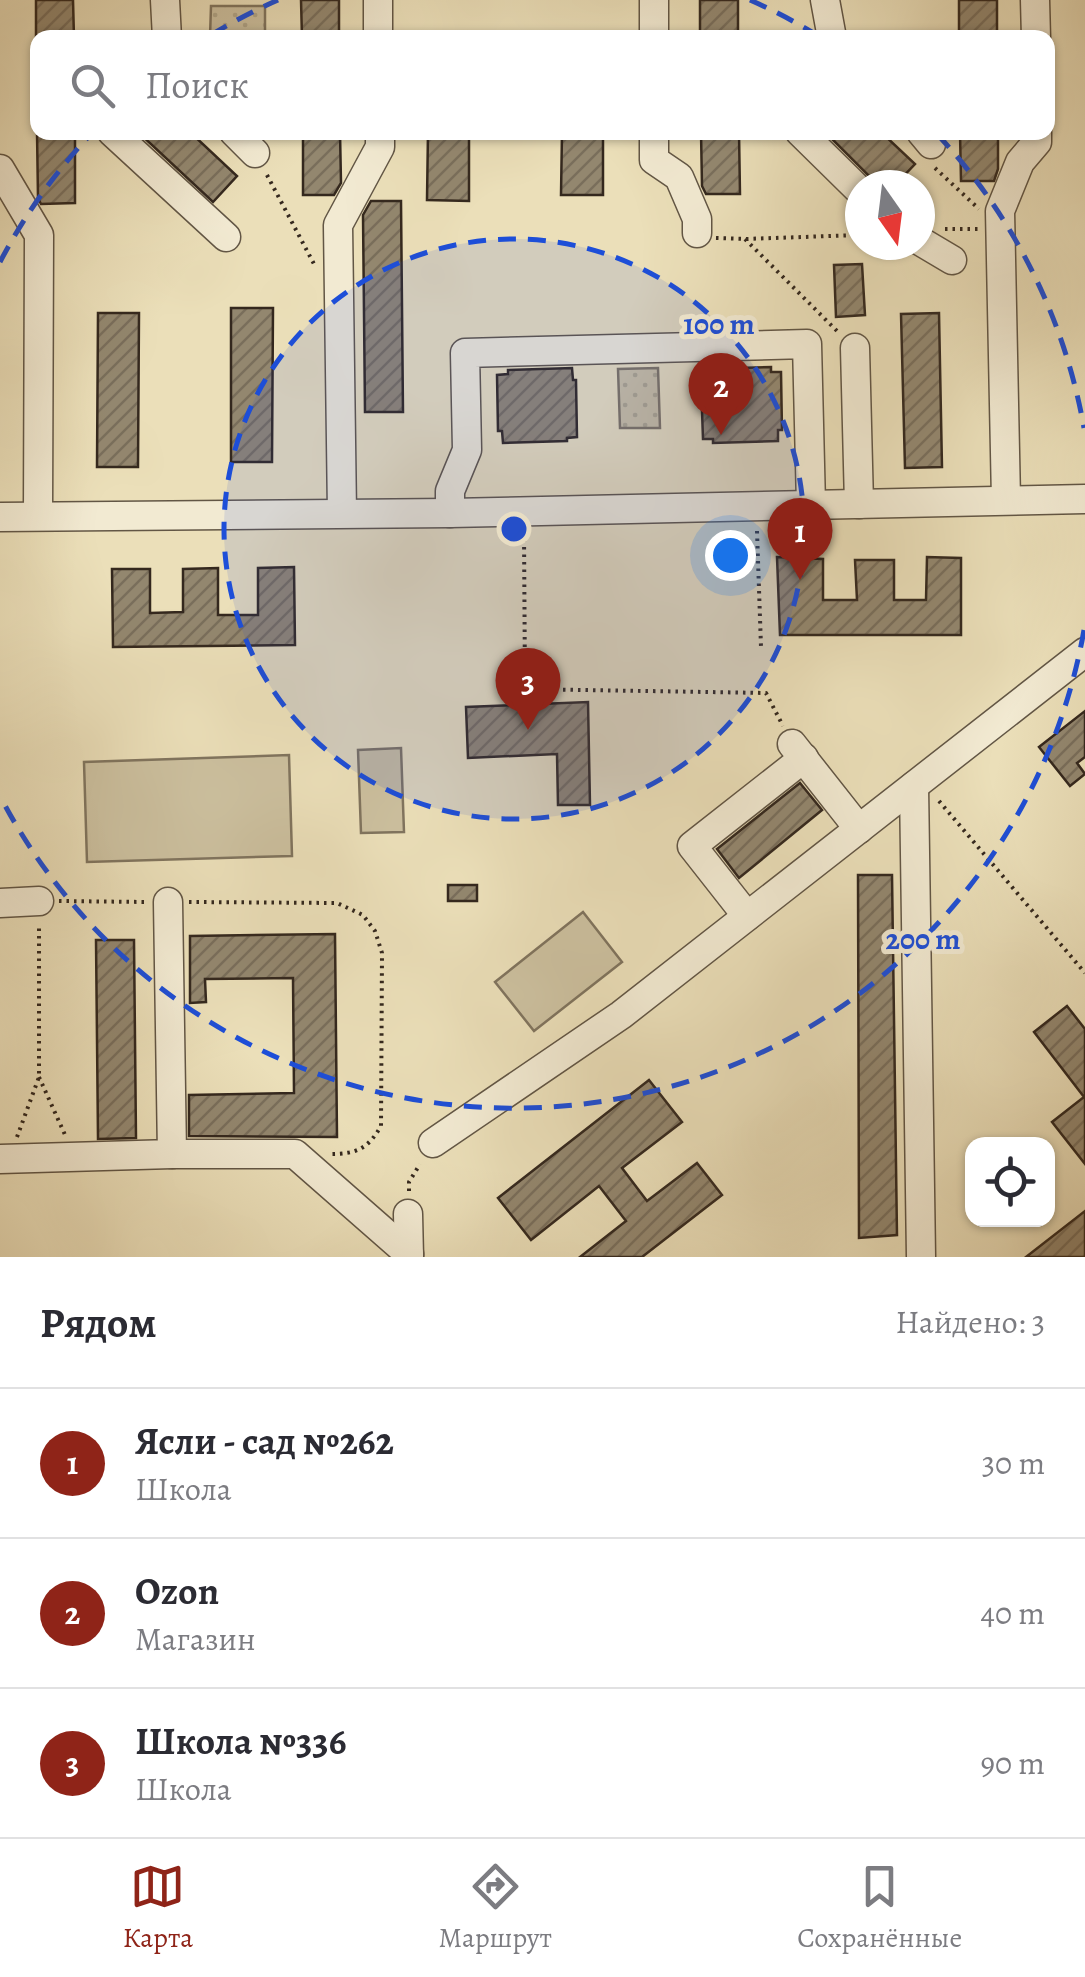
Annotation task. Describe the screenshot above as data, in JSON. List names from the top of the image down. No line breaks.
{"north":"bottom","page":{"search":"Поиск","pins":["2","1","3"],"heading":["Рядом","Найдено: 3"],"list":[{"mark":"1","name":"Ясли - сад №262","note":"Школа","value":"30 m"},{"mark":"2","name":"Ozon","note":"Магазин","value":"40 m"},{"mark":"3","name":"Школа №336","note":"Школа","value":"90 m"}],"nav":["Карта","Маршрут","Сохранённые"]},"rings":["100 m","200 m"]}
